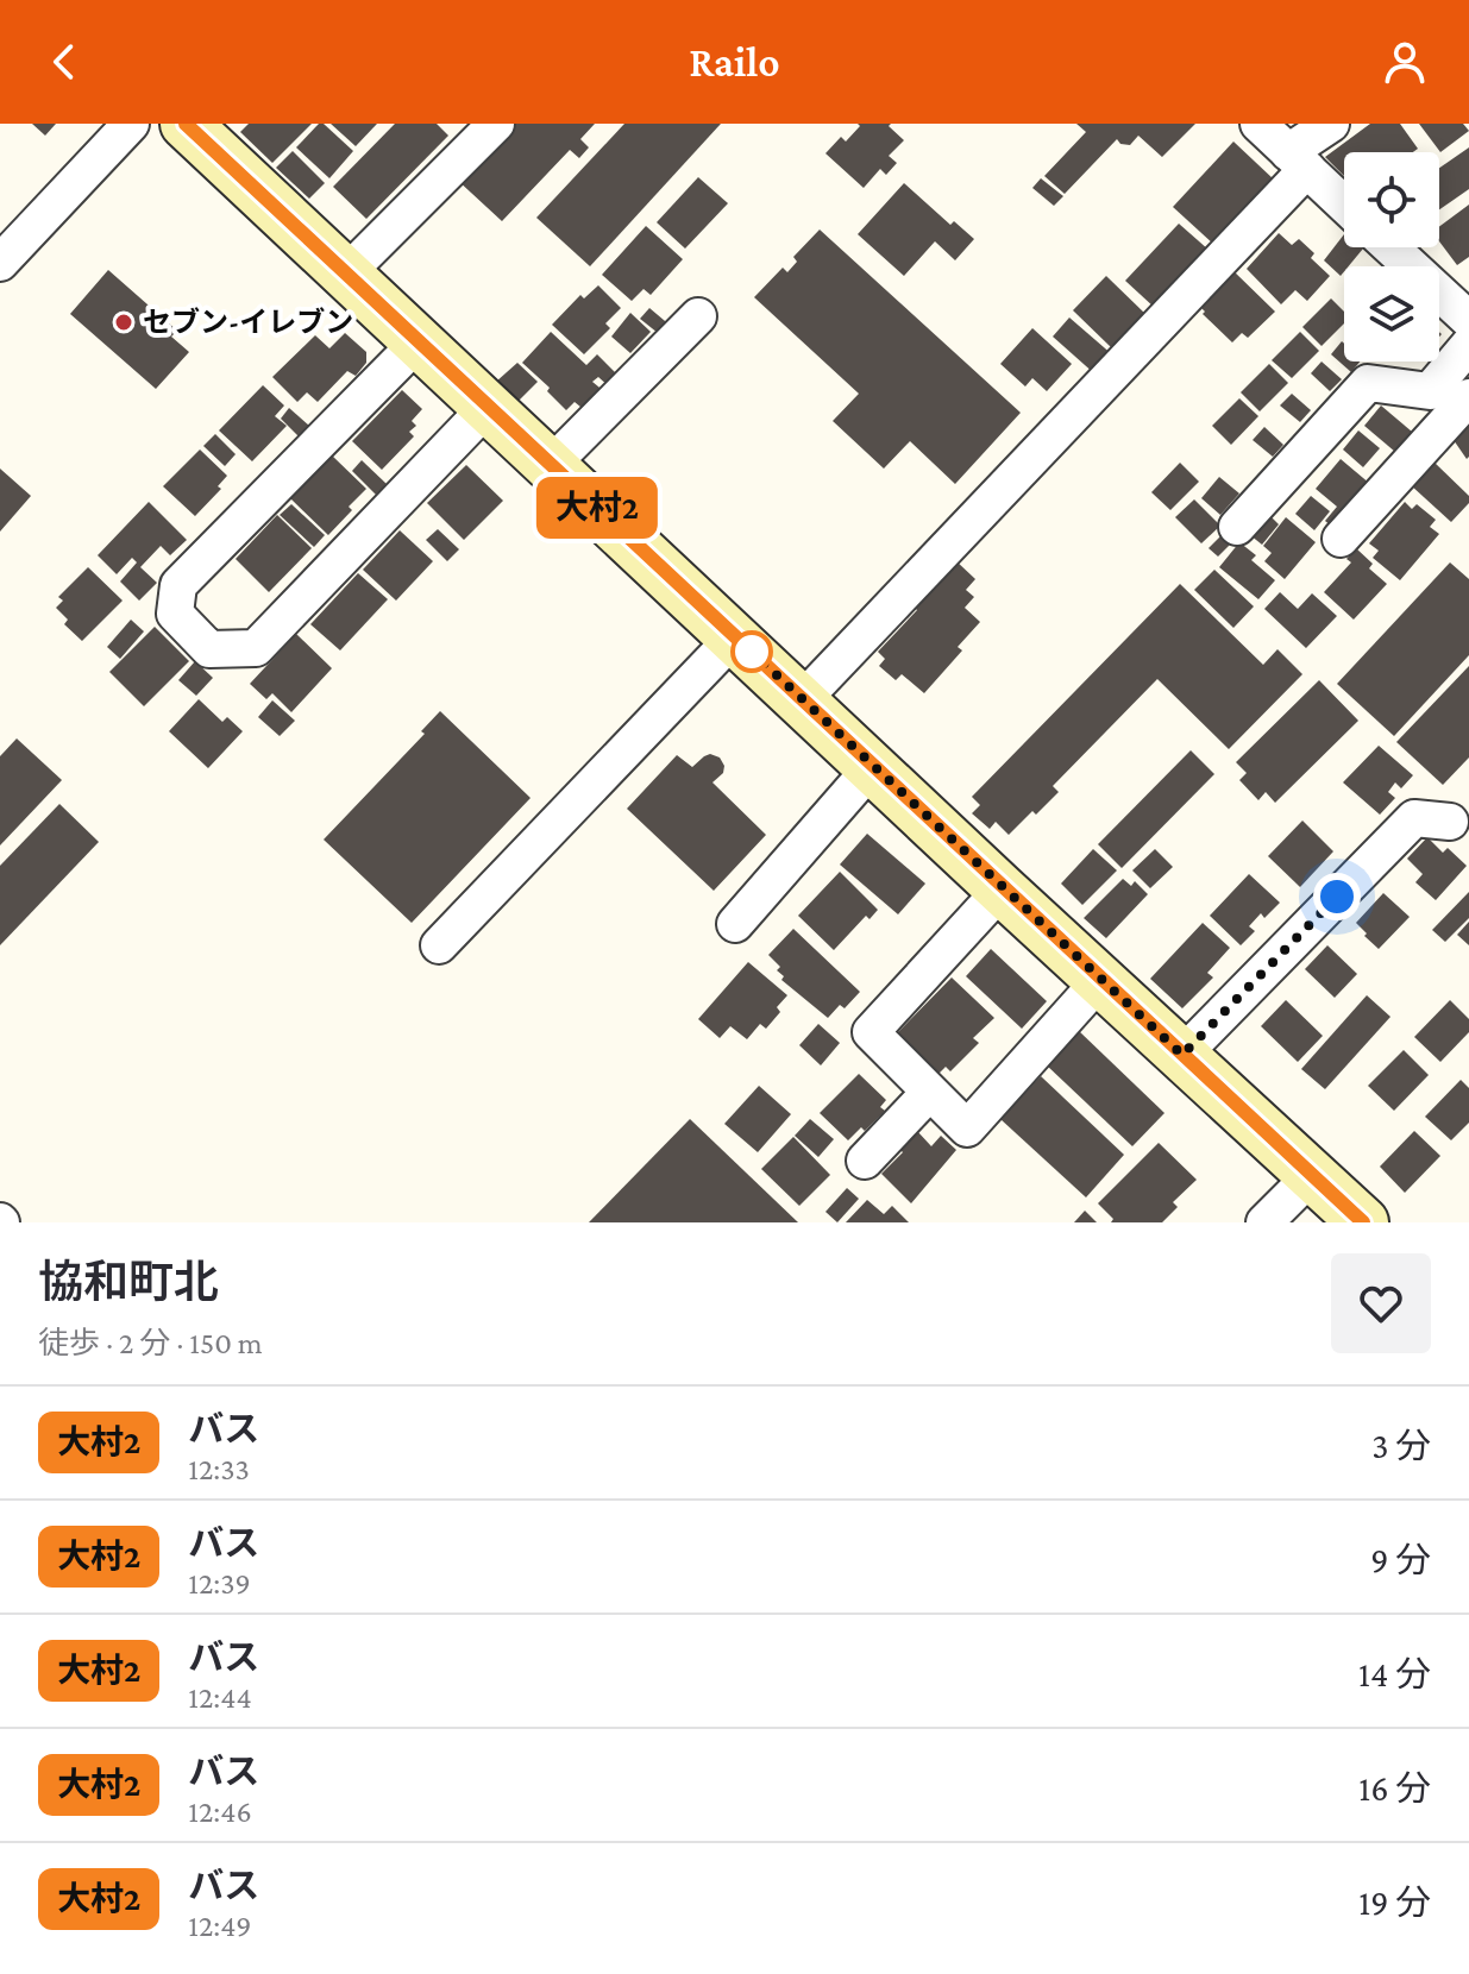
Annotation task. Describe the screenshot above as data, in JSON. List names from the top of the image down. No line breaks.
{"places":["セブン-イレブン"],"lines":["bus line 大村2"],"page":{"header":"Railo","on_map":"大村2","heading":["協和町北","徒歩 · 2 分 · 150 m"],"list":[{"mark":"大村2","name":"バス","note":"12:33","value":"3 分"},{"mark":"大村2","name":"バス","note":"12:39","value":"9 分"},{"mark":"大村2","name":"バス","note":"12:44","value":"14 分"},{"mark":"大村2","name":"バス","note":"12:46","value":"16 分"},{"mark":"大村2","name":"バス","note":"12:49","value":"19 分"}]}}
